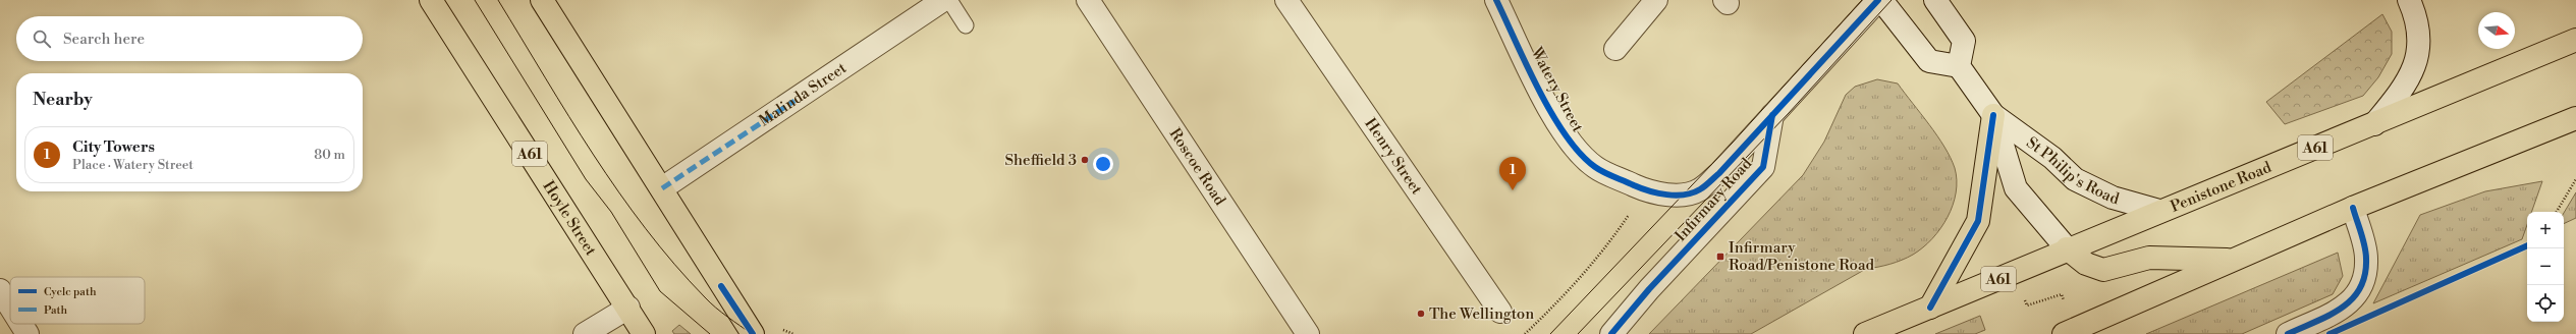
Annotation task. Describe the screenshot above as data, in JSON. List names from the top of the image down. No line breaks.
{"streets":{"highway":["A61","Penistone Road","Hoyle Street"],"street":["Watery Street","Malinda Street","Henry Street","Roscoe Road","St Philip's Road","Infirmary Road"]},"crossings":[["Watery Street","Infirmary Road"],["St Philip's Road","Penistone Road"]],"places":{"other":["Sheffield 3","The Wellington"],"transit":["Infirmary Road/Penistone Road"]},"legend":["Cycle path","Path"],"north":"right","page":{"search":"Search here","heading":"Nearby","list":[{"mark":"1","name":"City Towers","note":"Place · Watery Street","value":"80 m"}],"pins":"1","map_buttons":["+","−"]}}
